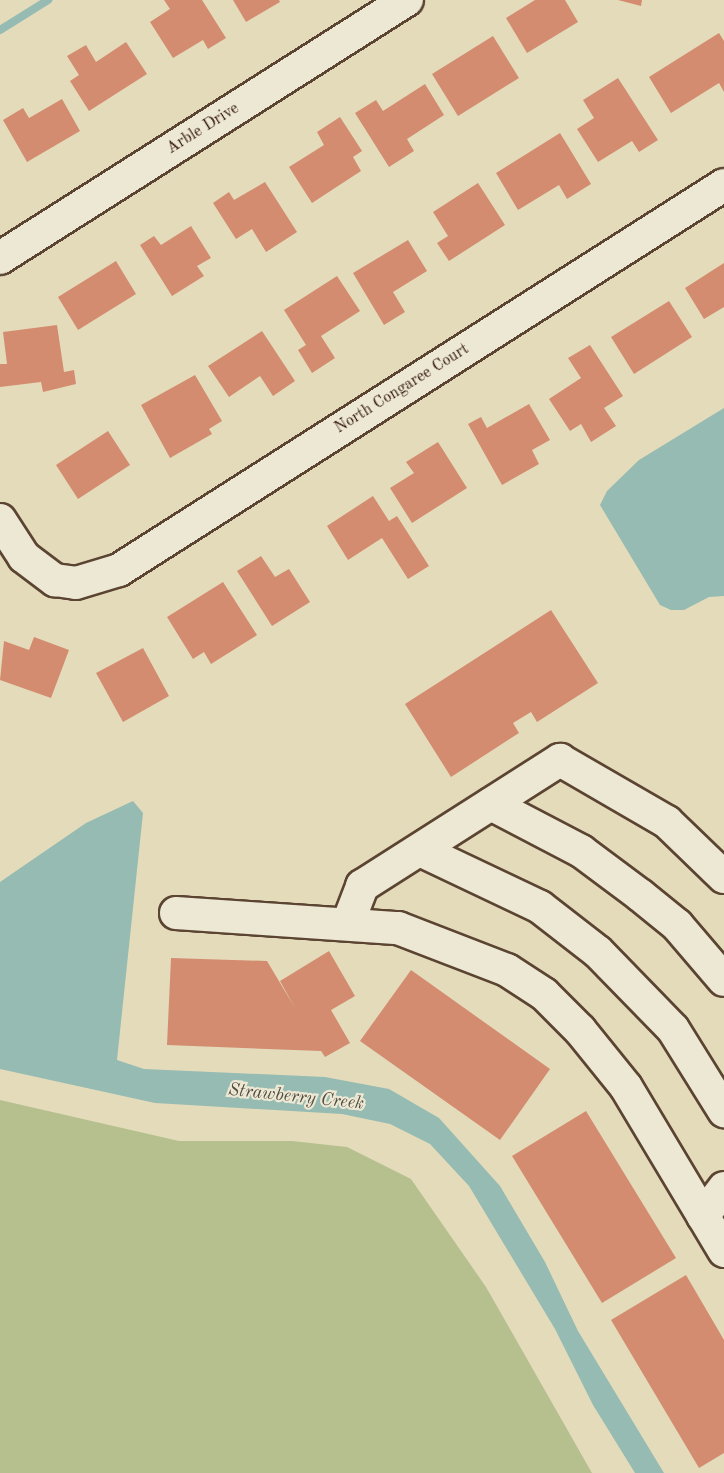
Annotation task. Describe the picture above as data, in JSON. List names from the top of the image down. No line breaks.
{"streets":{"street":["Arble Drive","North Congaree Court"]},"water":["Strawberry Creek"]}
